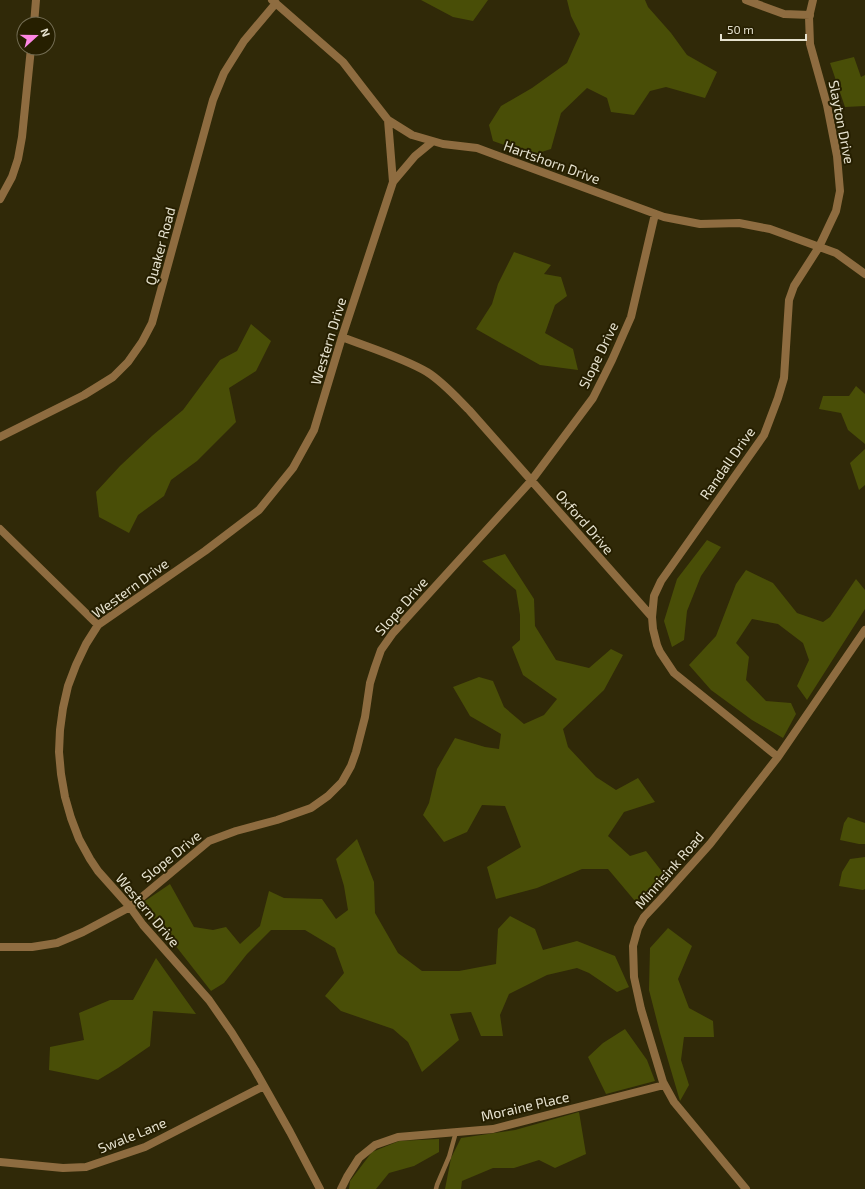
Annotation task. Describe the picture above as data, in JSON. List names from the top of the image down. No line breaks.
{"streets":{"street":["Slayton Drive","Hartshorn Drive","Quaker Road","Western Drive","Slope Drive","Randall Drive","Oxford Drive","Minnisink Road","Moraine Place","Swale Lane"]},"crossings":[["Slayton Drive","Hartshorn Drive"],["Slayton Drive","Randall Drive"],["Hartshorn Drive","Quaker Road"],["Hartshorn Drive","Western Drive"],["Hartshorn Drive","Slope Drive"],["Hartshorn Drive","Randall Drive"],["Western Drive","Slope Drive"],["Western Drive","Oxford Drive"],["Western Drive","Swale Lane"],["Slope Drive","Oxford Drive"],["Randall Drive","Oxford Drive"],["Minnisink Road","Moraine Place"]],"scale_bar":"50 m","north":"right"}
